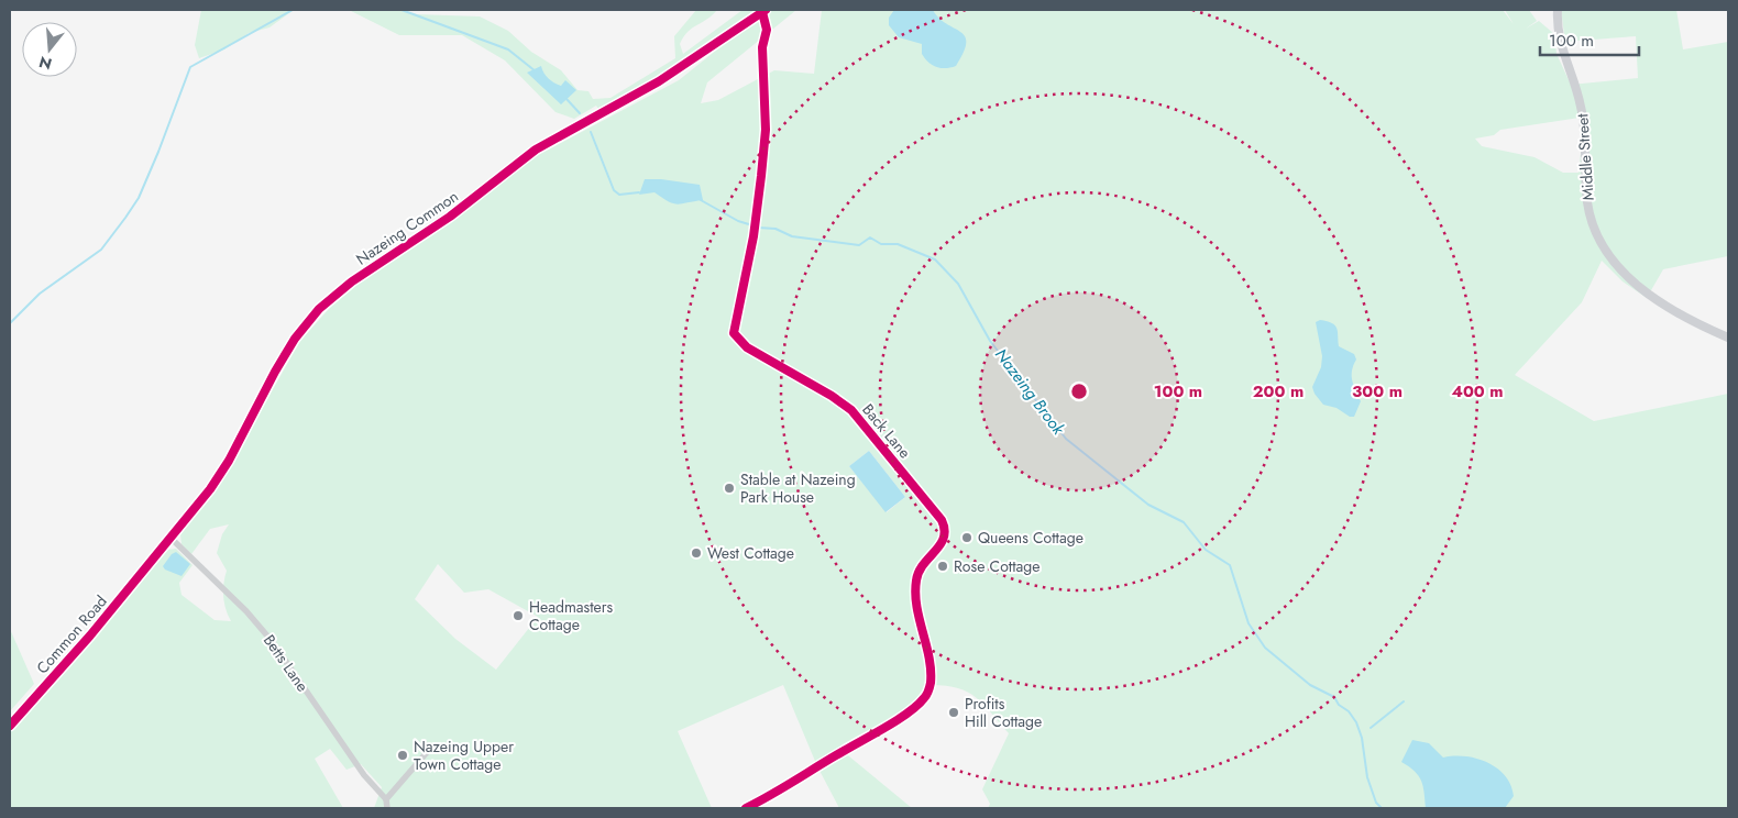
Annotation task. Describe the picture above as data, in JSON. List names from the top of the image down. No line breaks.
{"streets":{"street":["Middle Street","Nazeing Common","Back Lane","Common Road","Betts Lane"]},"crossings":[["Nazeing Common","Back Lane"],["Nazeing Common","Common Road"],["Nazeing Common","Betts Lane"]],"water":["Nazeing Brook"],"places":["Stable at Nazeing Park House","Queens Cottage","West Cottage","Rose Cottage","Headmasters Cottage","Profits Hill Cottage","Nazeing Upper Town Cottage"],"scale_bar":"100 m","north":"bottom","rings":["100 m","200 m","300 m","400 m"]}
